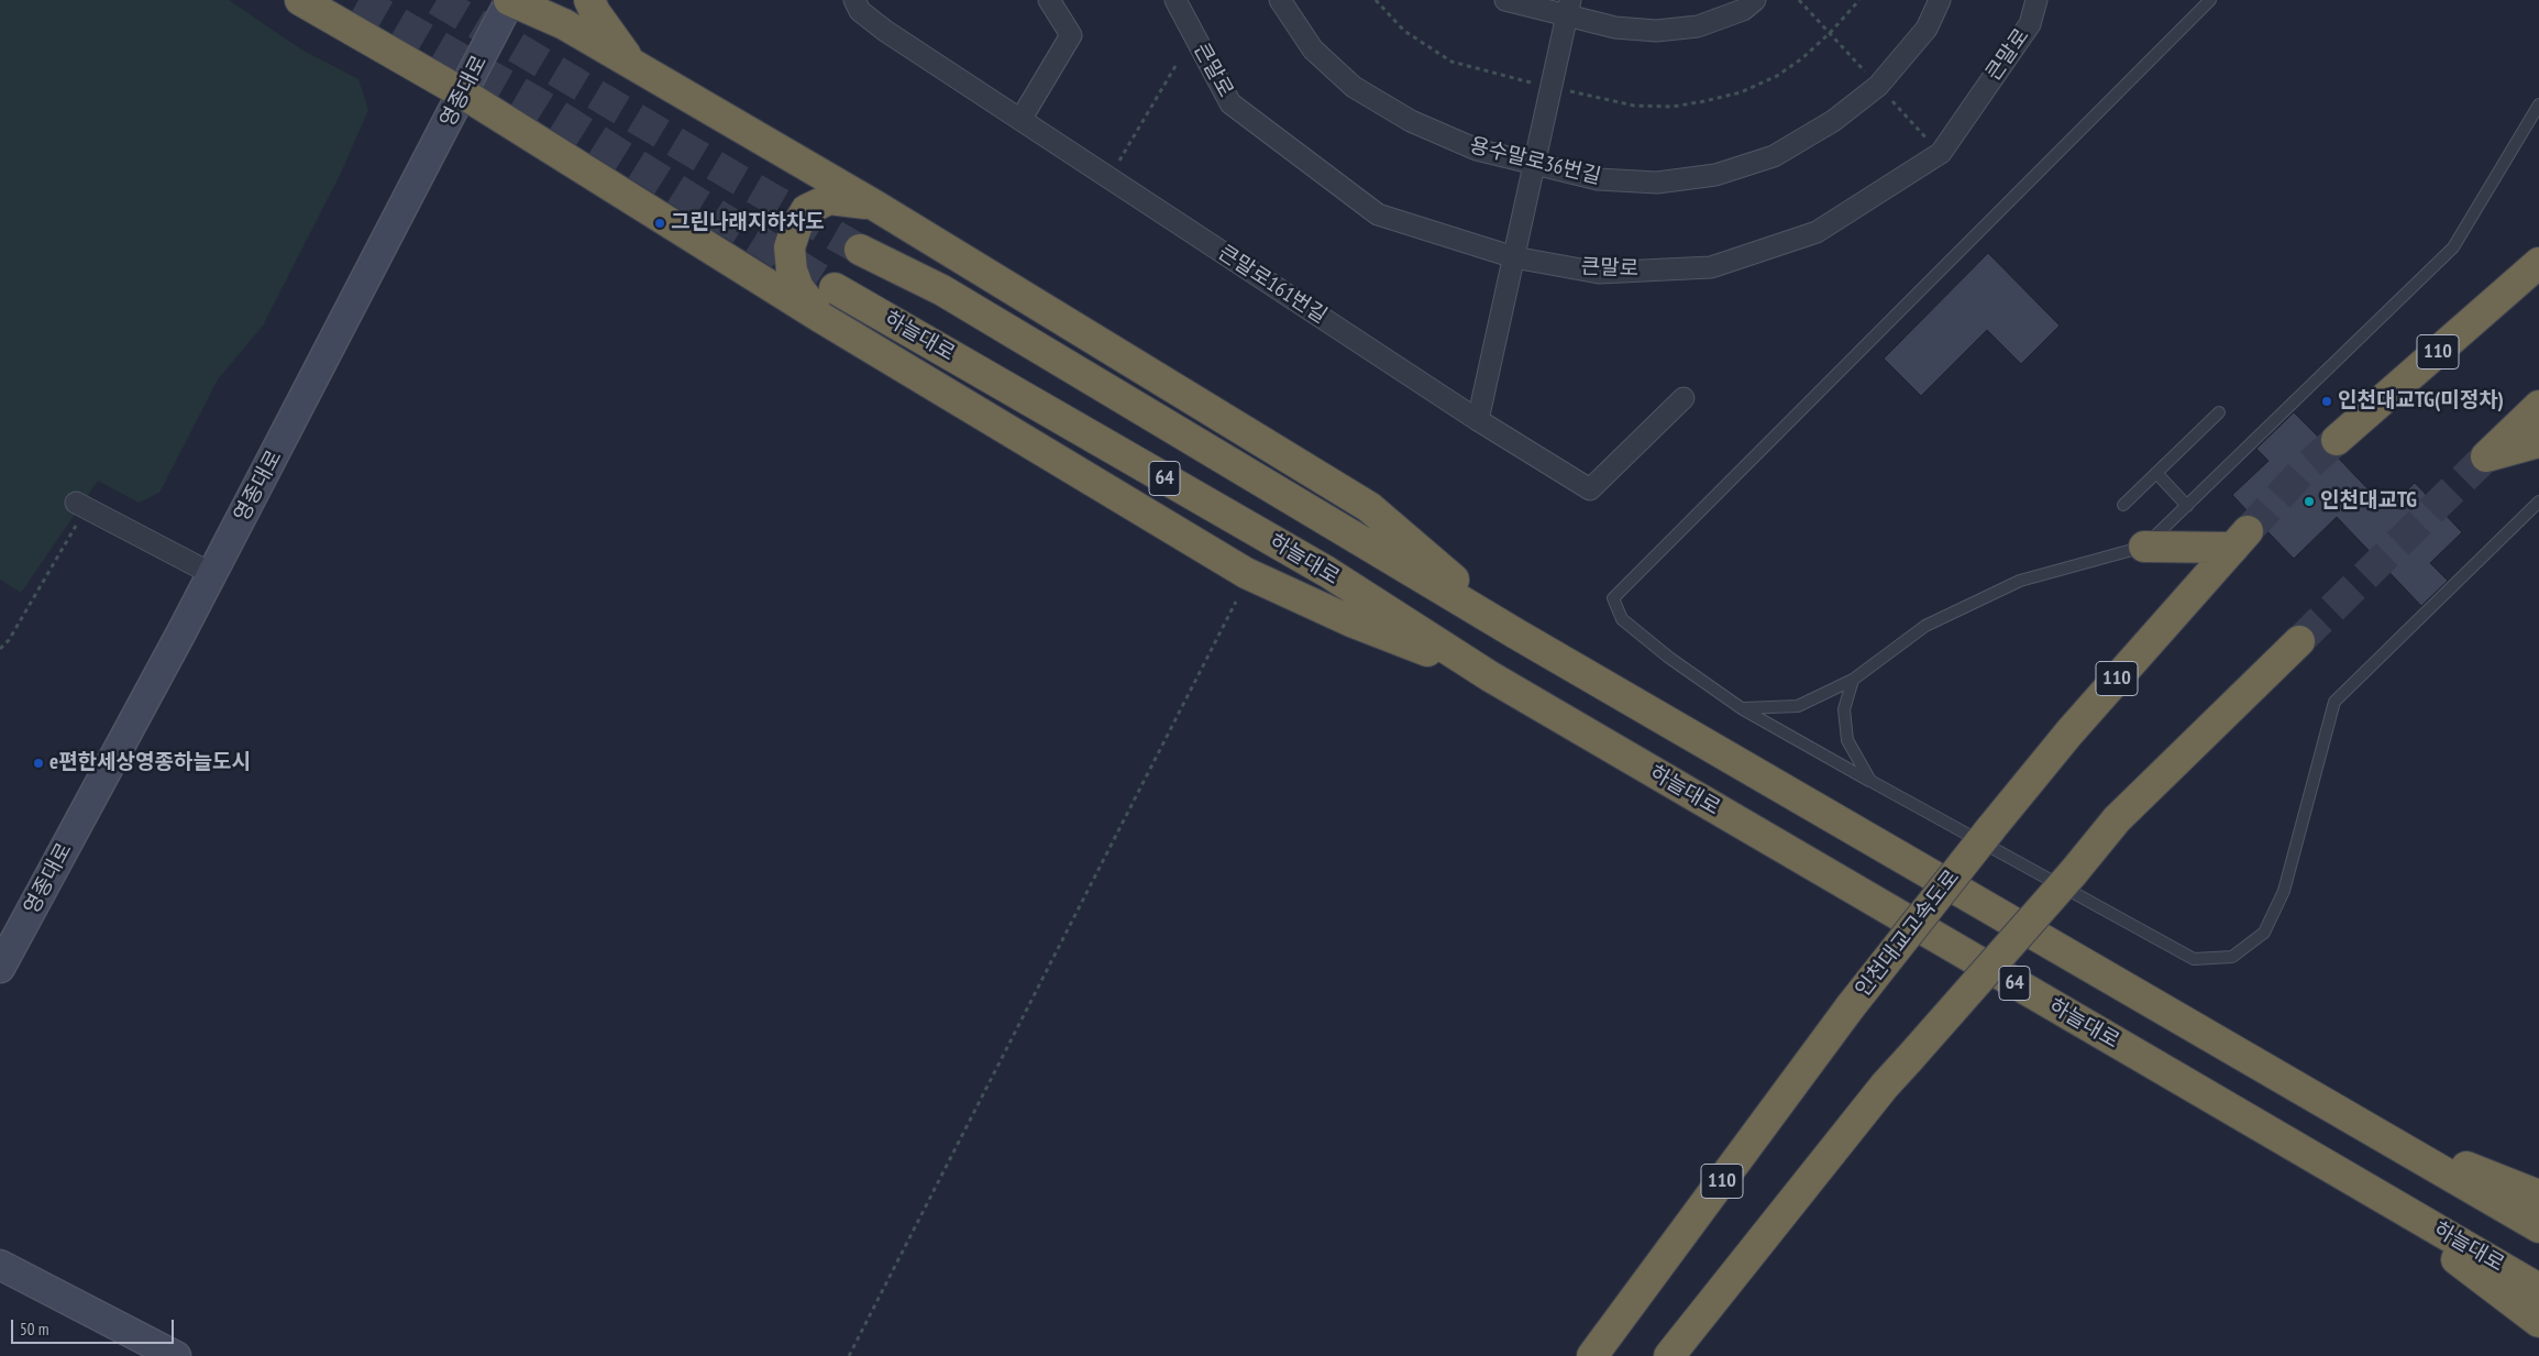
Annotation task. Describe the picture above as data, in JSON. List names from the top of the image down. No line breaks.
{"streets":{"highway":["하늘대로","110","64","인천대교고속도로"],"main road":["영종대로"],"street":["큰말로","용수말로36번길","큰말로161번길"]},"places":["그린나래지하차도","인천대교TG(미정차)","인천대교TG","e편한세상영종하늘도시"],"scale_bar":"50 m"}
